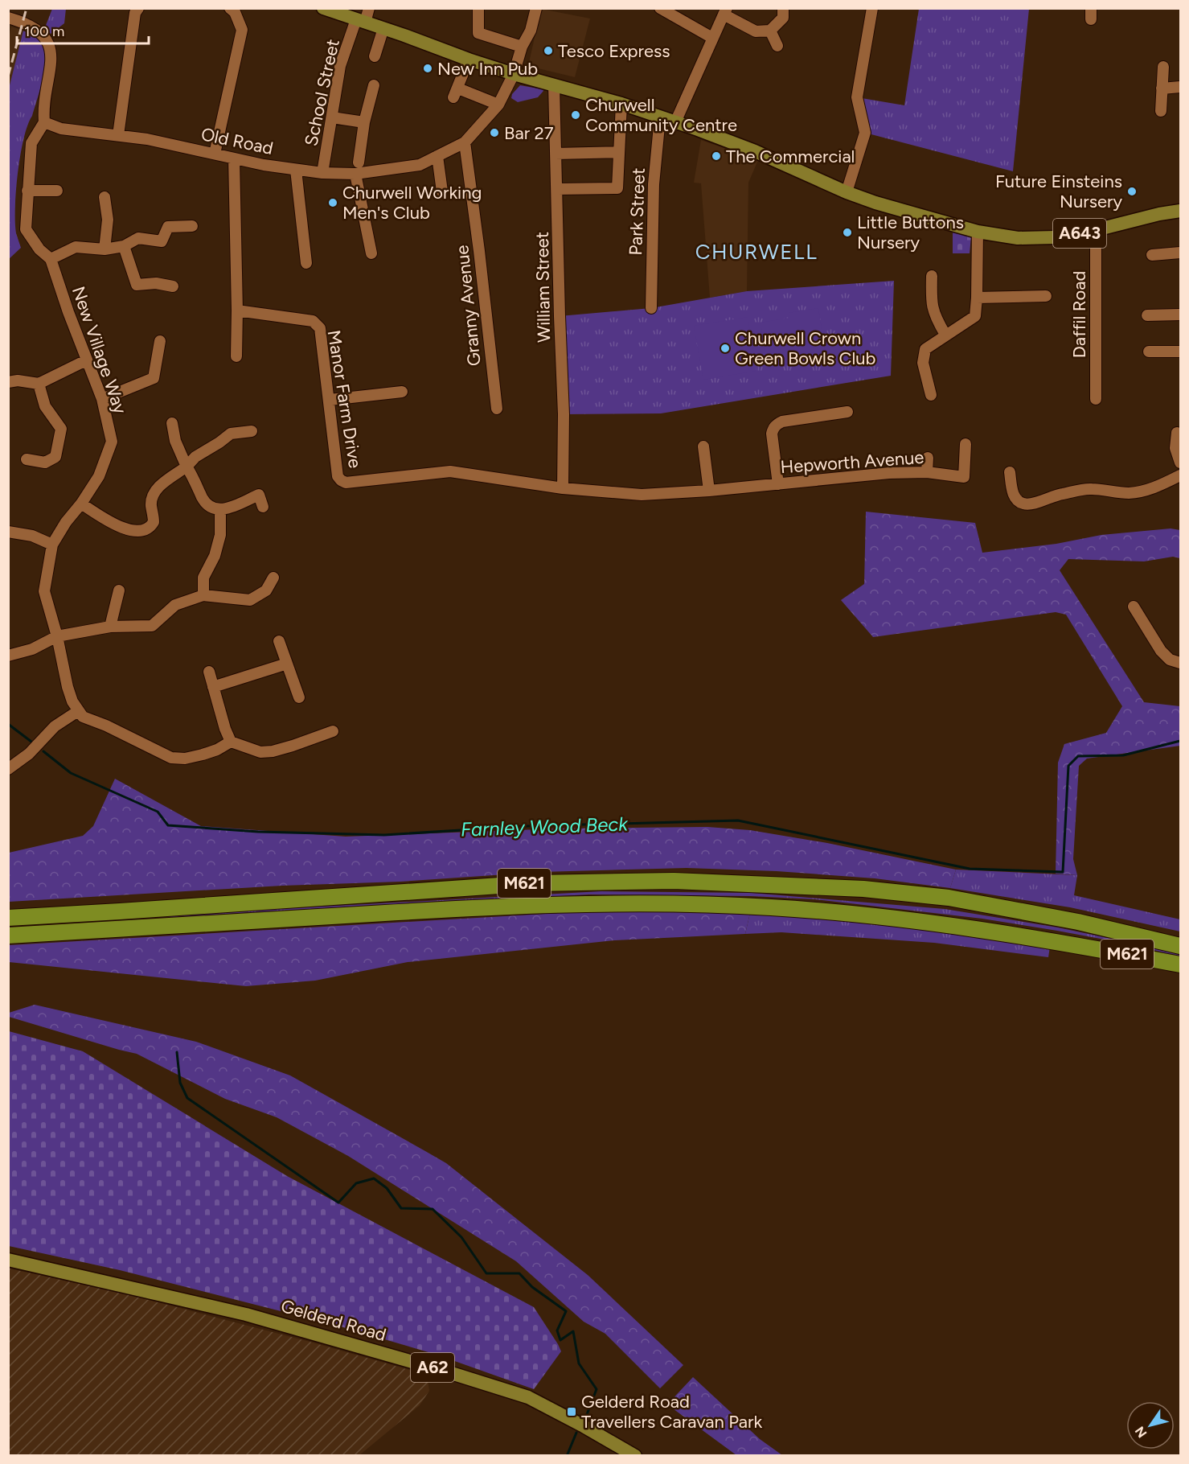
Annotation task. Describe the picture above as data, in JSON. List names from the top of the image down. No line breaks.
{"streets":{"highway":["M621"],"main road":["A643","Gelderd Road","A62"],"street":["School Street","Old Road","Park Street","William Street","Granny Avenue","Daffil Road","New Village Way","Manor Farm Drive","Hepworth Avenue"]},"crossings":[["School Street","Old Road"],["School Street","A643"],["Old Road","A643"],["Old Road","Granny Avenue"],["Old Road","New Village Way"],["Park Street","A643"],["A643","William Street"],["A643","Daffil Road"],["William Street","Manor Farm Drive"],["William Street","Hepworth Avenue"],["Manor Farm Drive","Hepworth Avenue"]],"districts":["CHURWELL"],"water":["Farnley Wood Beck"],"places":{"other":["Tesco Express","New Inn Pub","Churwell Community Centre","Bar 27","The Commercial","Future Einsteins Nursery","Churwell Working Men's Club","Little Buttons Nursery","Churwell Crown Green Bowls Club"],"transit":["Gelderd Road Travellers Caravan Park"]},"scale_bar":"100 m","north":"bottom left"}
